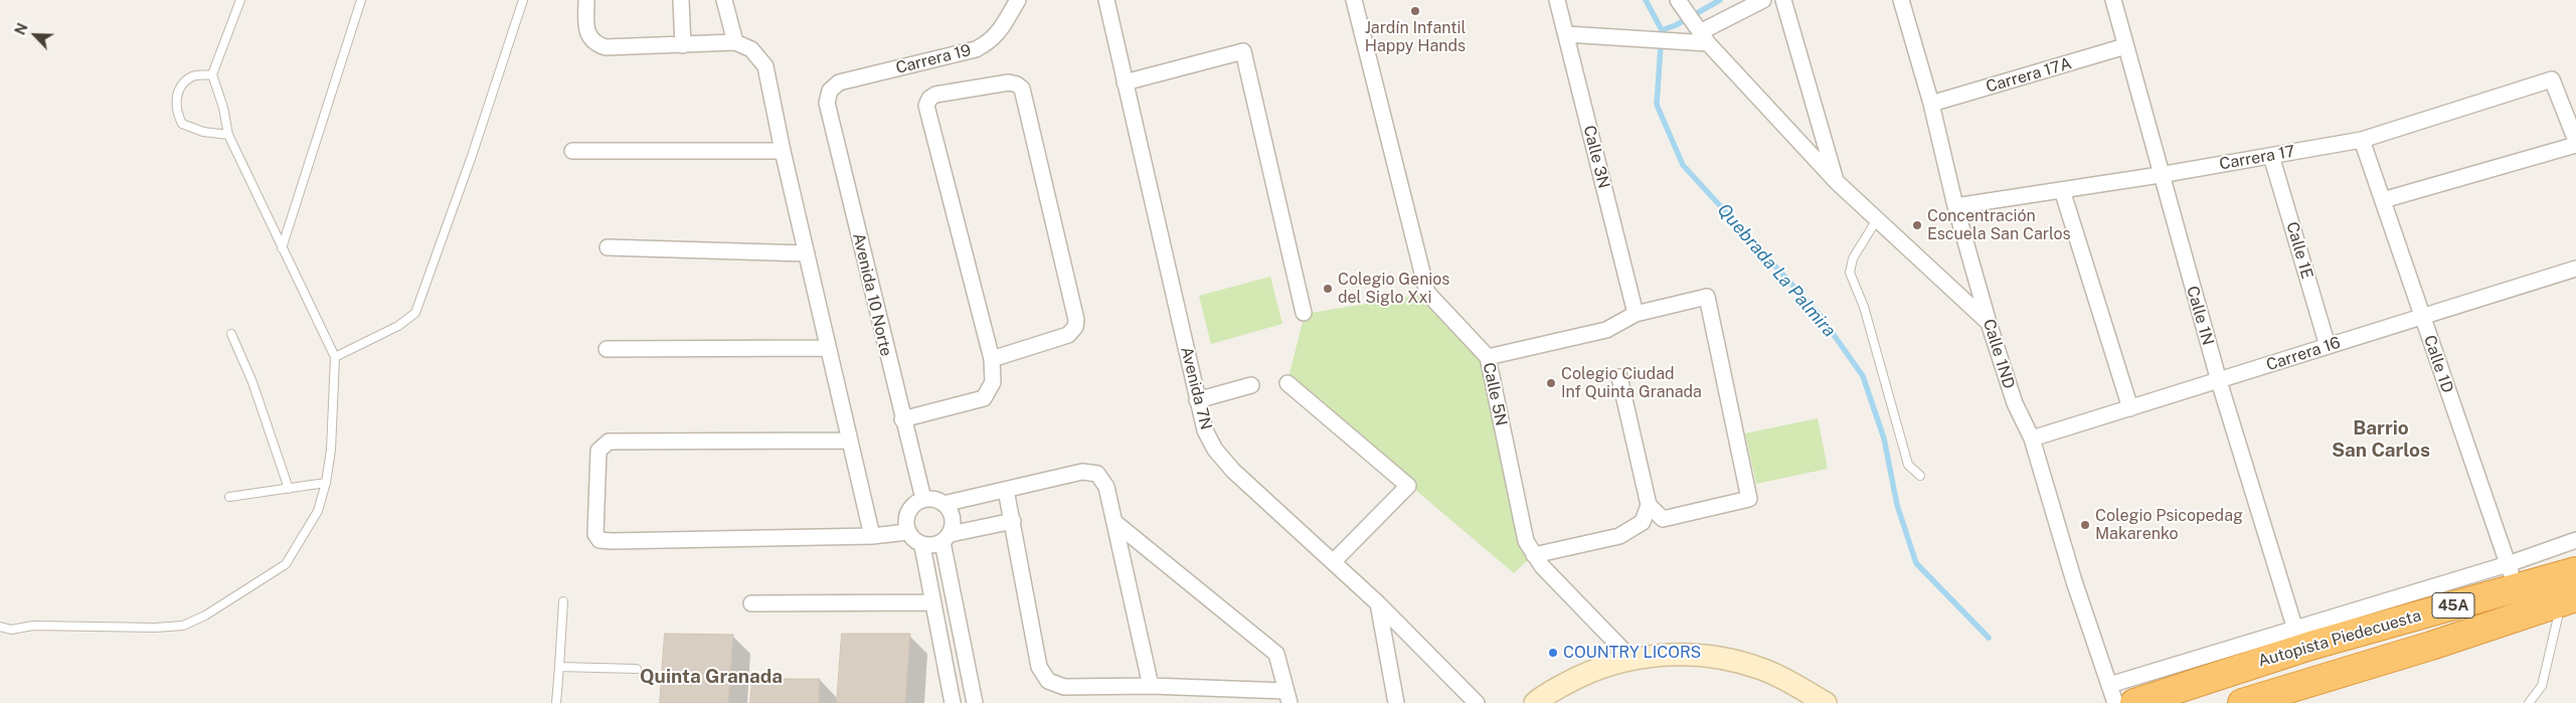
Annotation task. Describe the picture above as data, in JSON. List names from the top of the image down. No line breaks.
{"streets":{"highway":["45A","Autopista Piedecuesta"],"street":["Carrera 19","Carrera 17A","Calle 3N","Carrera 17","Calle 1E","Avenida 10 Norte","Calle 1N","Calle 1ND","Carrera 16","Calle 1D","Avenida 7N","Calle 5N"]},"crossings":[["Carrera 19","Avenida 10 Norte"],["Carrera 17A","Calle 1N"],["Carrera 17A","Calle 1ND"],["Carrera 17","Calle 1E"],["Carrera 17","Calle 1N"],["Carrera 17","Calle 1ND"],["Carrera 17","Calle 1D"],["Calle 1E","Carrera 16"],["Calle 1N","Carrera 16"],["Calle 1ND","Carrera 16"],["Carrera 16","Calle 1D"],["Calle 1D","Autopista Piedecuesta"]],"districts":["Barrio San Carlos","Quinta Granada"],"water":["Quebrada La Palmira"],"places":["Jardín Infantil Happy Hands","Concentración Escuela San Carlos","Colegio Genios del Siglo Xxi","Colegio Ciudad Inf Quinta Granada","Colegio Psicopedag Makarenko","COUNTRY LICORS"],"north":"top left"}
